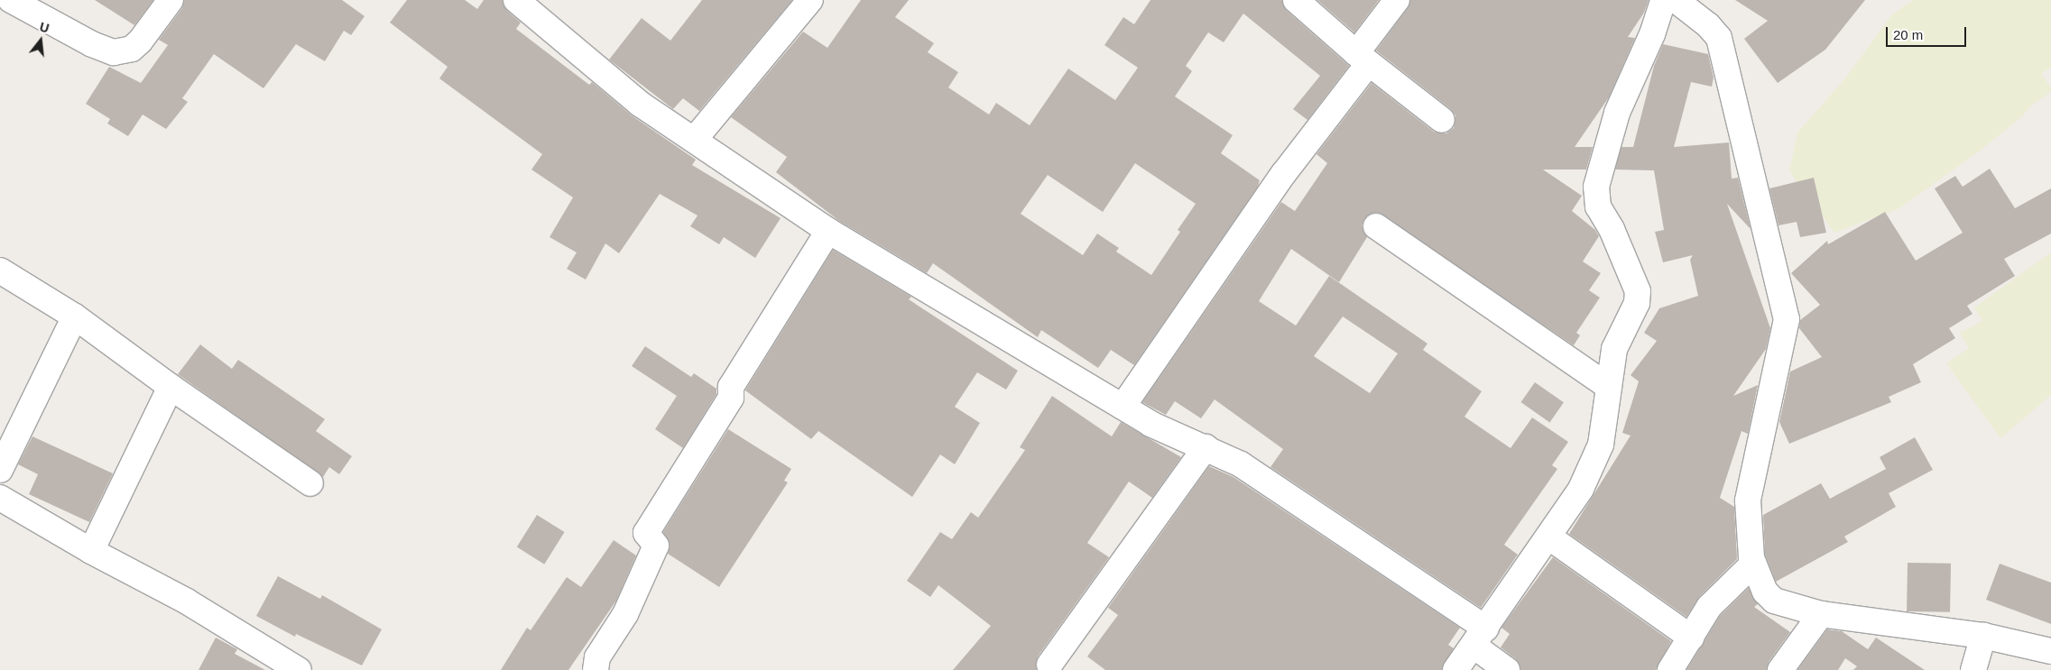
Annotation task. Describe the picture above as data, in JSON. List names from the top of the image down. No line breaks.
{"scale_bar":"20 m","north":"top"}
